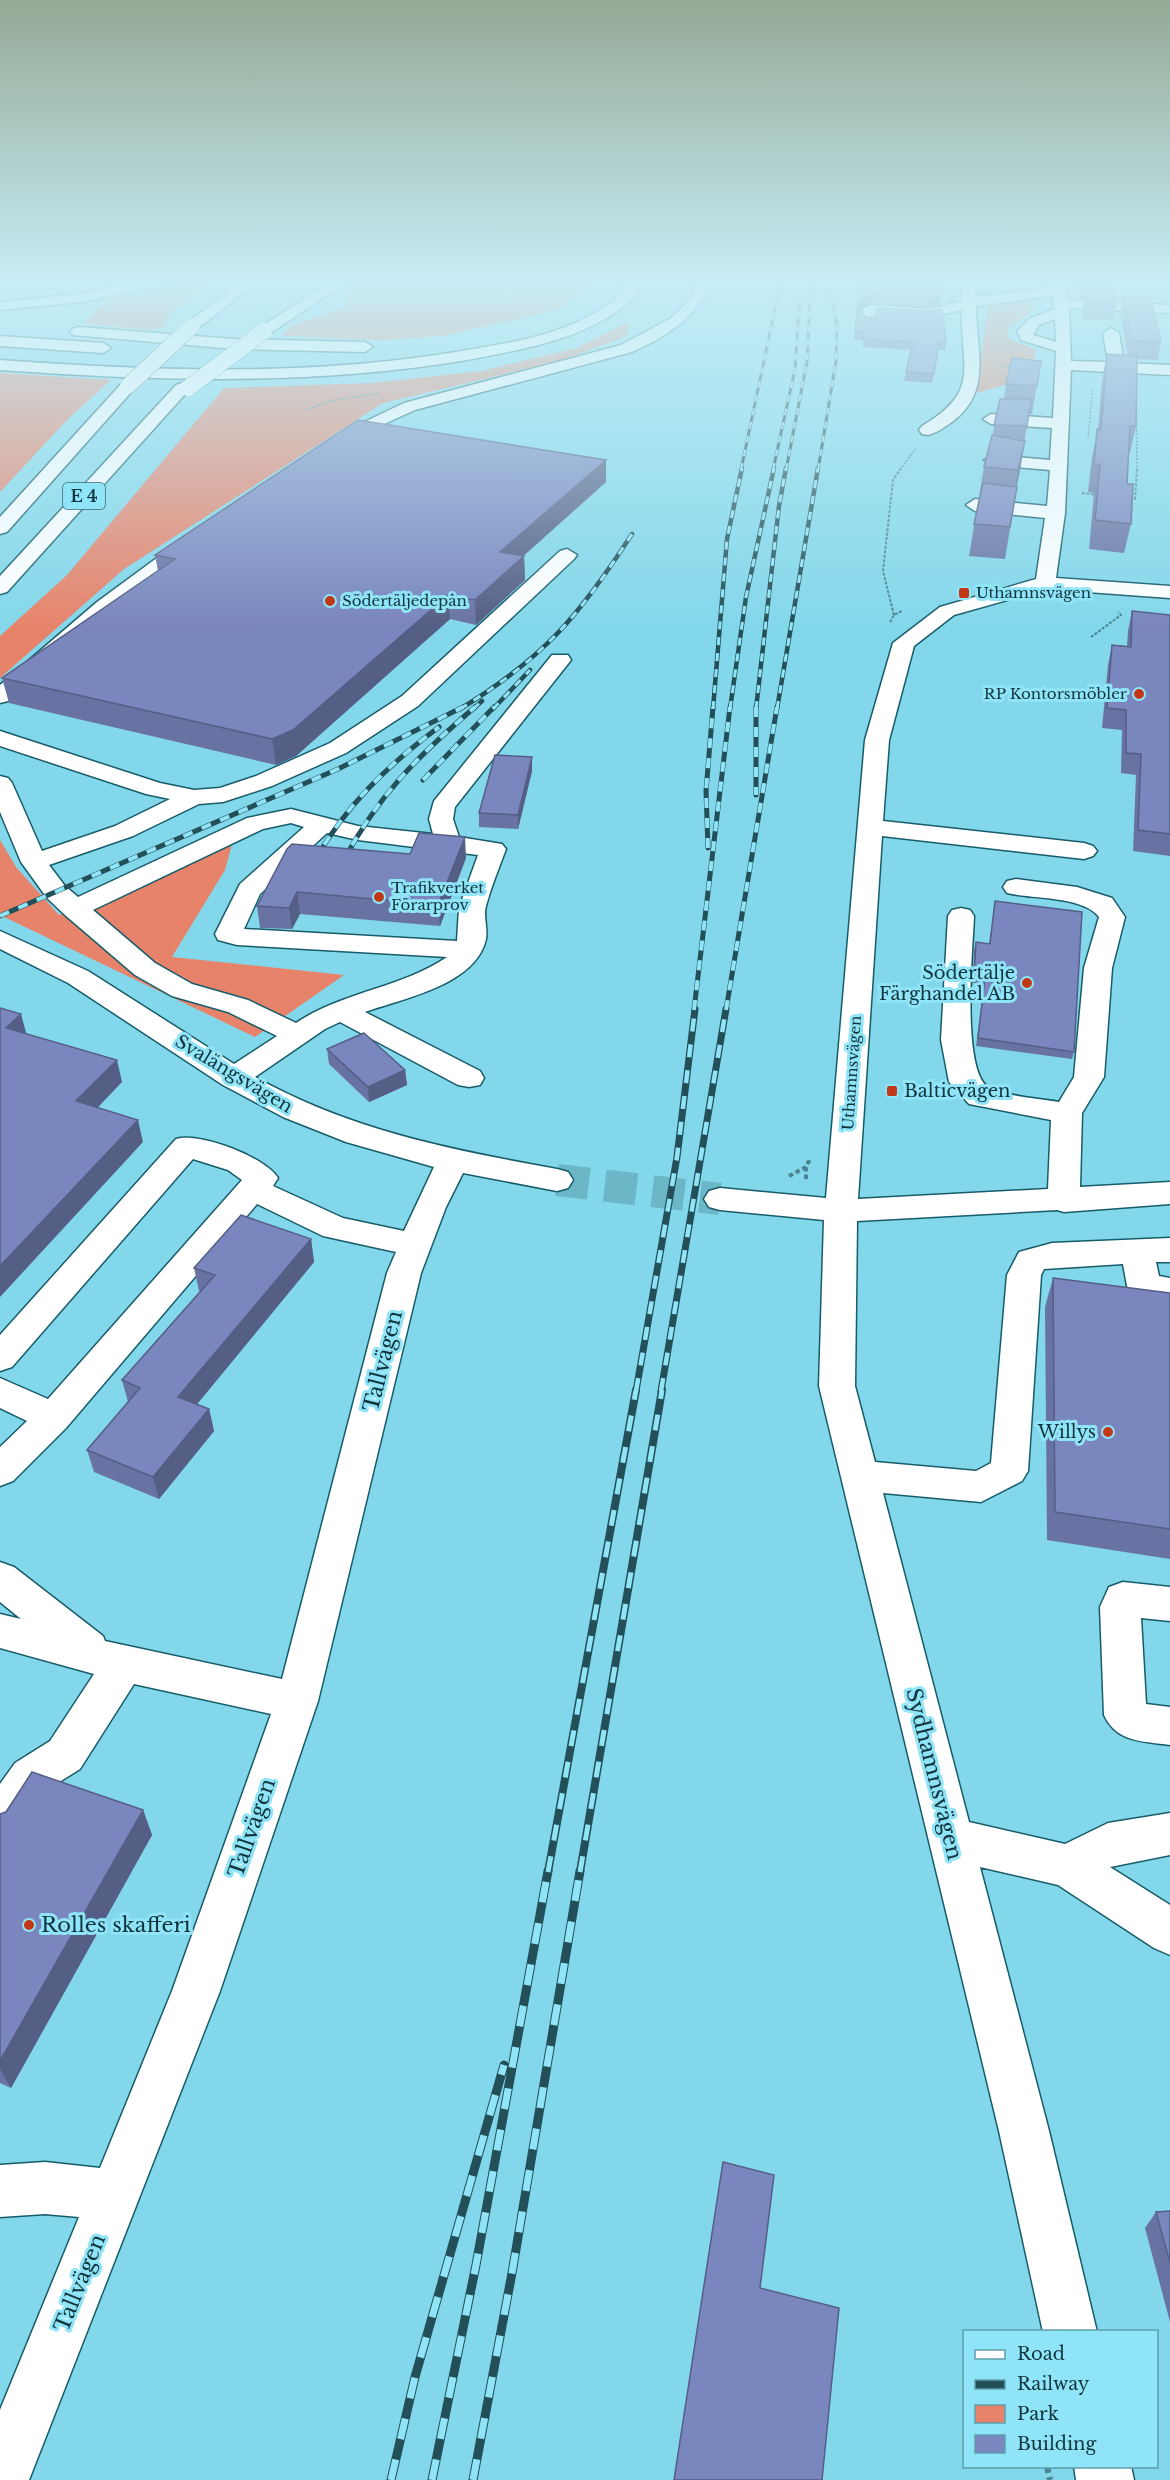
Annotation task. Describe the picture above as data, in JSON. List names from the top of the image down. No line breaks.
{"streets":{"main road":["E 4","Uthamnsvägen","Svalängsvägen","Tallvägen","Sydhamnsvägen"]},"crossings":[["Uthamnsvägen","Sydhamnsvägen"],["Svalängsvägen","Tallvägen"]],"places":{"transit":["Uthamnsvägen","Balticvägen"],"other":["Södertäljedepån","RP Kontorsmöbler","Trafikverket Förarprov","Södertälje Färghandel AB","Willys","Rolles skafferi"]},"legend":["Road","Railway","Park","Building"]}
